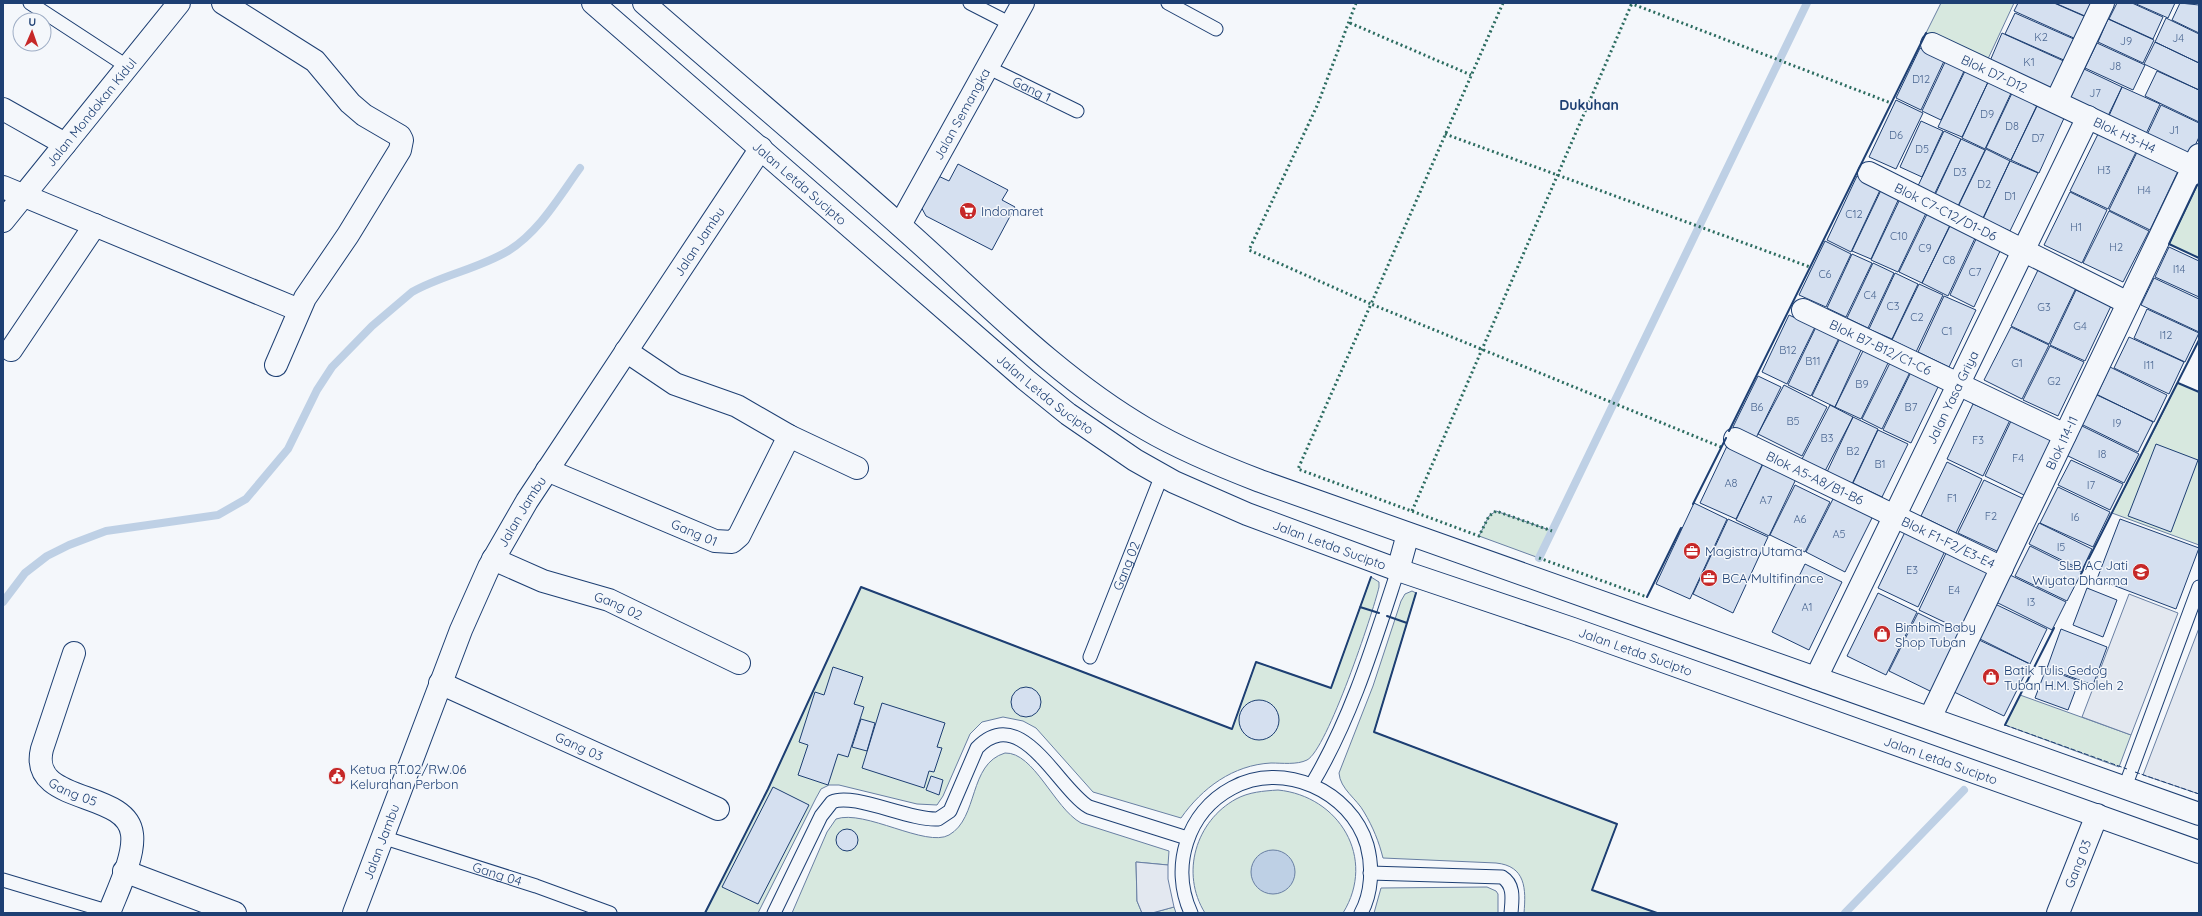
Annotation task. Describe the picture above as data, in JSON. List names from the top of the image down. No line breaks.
{"streets":{"street":["Blok D7-D12","Jalan Mondokan Kidul","Jalan Semangka","Blok H3-H4","Jalan Letda Sucipto","Blok C7-C12/D1-D6","Jalan Jambu","Blok B7-B12/C1-C6","Jalan Yasa Griya","Blok I14-I1","Blok A5-A8/B1-B6","Gang 01","Blok F1-F2/E3-E4","Gang 02","Gang 03","Gang 05"],"lane":["Gang 1","Gang 04"]},"crossings":[["Blok D7-D12","Blok H3-H4"],["Gang 1","Jalan Semangka"],["Blok H3-H4","Jalan Yasa Griya"],["Blok H3-H4","Blok I14-I1"],["Jalan Letda Sucipto","Jalan Jambu"],["Jalan Letda Sucipto","Gang 02"],["Jalan Letda Sucipto","Gang 03"],["Blok C7-C12/D1-D6","Jalan Yasa Griya"],["Blok C7-C12/D1-D6","Blok I14-I1"],["Jalan Jambu","Gang 01"],["Jalan Jambu","Gang 02"],["Jalan Jambu","Gang 03"],["Jalan Jambu","Gang 04"],["Blok B7-B12/C1-C6","Jalan Yasa Griya"],["Blok B7-B12/C1-C6","Blok I14-I1"],["Jalan Yasa Griya","Blok A5-A8/B1-B6"],["Jalan Yasa Griya","Blok F1-F2/E3-E4"],["Blok I14-I1","Blok F1-F2/E3-E4"],["Blok A5-A8/B1-B6","Blok F1-F2/E3-E4"]],"districts":["Dukuhan"],"places":{"supermarket":["Indomaret"],"office":["Magistra Utama","BCA Multifinance"],"school or university":["SLB AC Jati Wiyata Dharma"],"shop":["Bimbim Baby Shop Tuban","Batik Tulis Gedog Tuban H.M. Sholeh 2"],"public building":["Ketua RT.02/RW.06 Kelurahan Perbon"]},"house_numbers":["K2","J4","J9","K1","J8","D12","J7","D9","D8","J1","D6","D7","D5","H3","D3","D2","H4","D1","C12","H1","C10","H2","C9","C8","I14","C7","C6","C4","C3","G3","C2","G4","C1","I12","B12","B11","G1","I11","G2","B9","B6","B7","B5","I9","B3","F3","B2","I8","F4","B1","A8","I7","F1","A7","F2","I6","A6","A5","I5","E3","E4","I3","A1"],"north":"top"}
